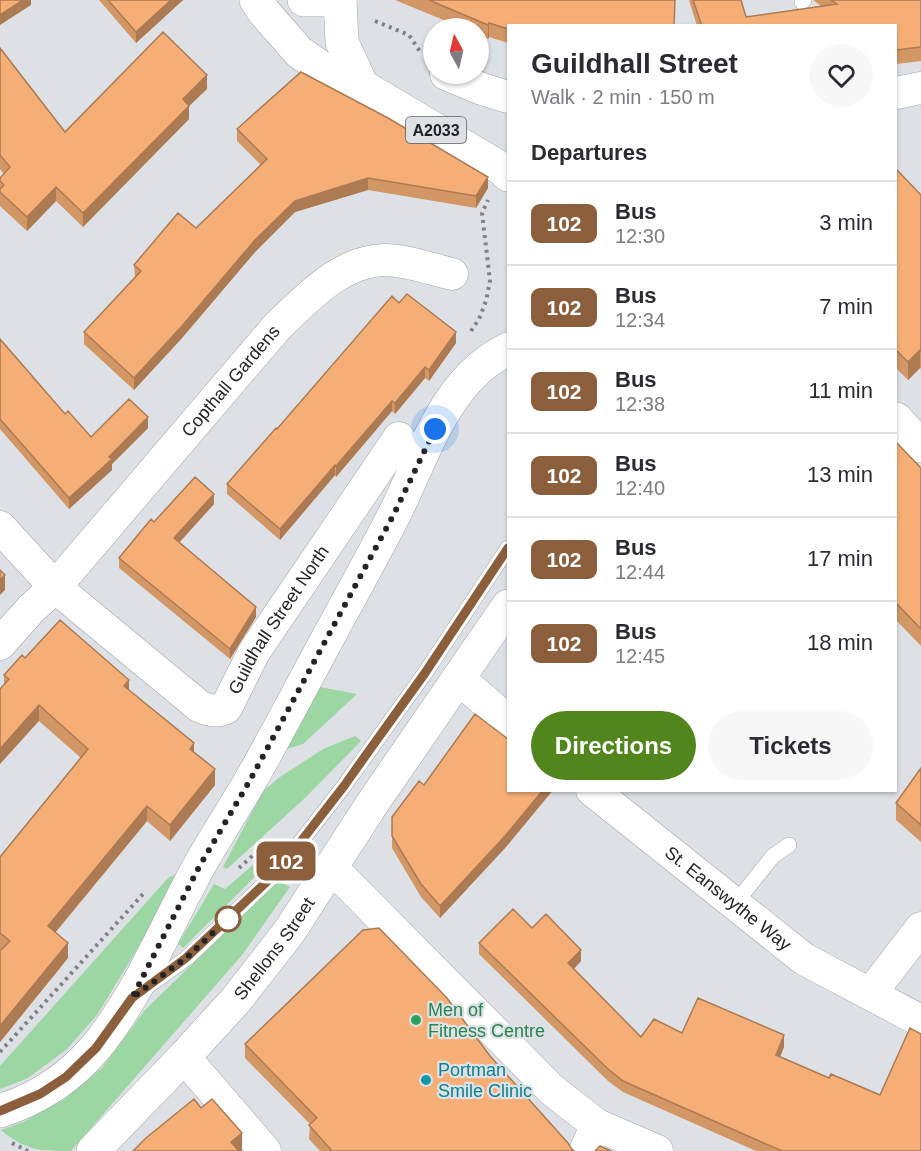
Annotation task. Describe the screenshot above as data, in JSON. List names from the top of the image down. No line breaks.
{"streets":{"main road":["A2033","Shellons Street"],"street":["Copthall Gardens","Guildhall Street North","St. Eanswythe Way"]},"crossings":[["Copthall Gardens","Guildhall Street North"]],"places":["Men of Fitness Centre","Portman Smile Clinic"],"lines":["bus line 102"],"north":"top","page":{"on_map":"102","heading":[["Guildhall Street","Walk · 2 min · 150 m"],"Departures"],"list":[{"mark":"102","name":"Bus","note":"12:30","value":"3 min"},{"mark":"102","name":"Bus","note":"12:34","value":"7 min"},{"mark":"102","name":"Bus","note":"12:38","value":"11 min"},{"mark":"102","name":"Bus","note":"12:40","value":"13 min"},{"mark":"102","name":"Bus","note":"12:44","value":"17 min"},{"mark":"102","name":"Bus","note":"12:45","value":"18 min"}],"buttons":["Directions","Tickets"]}}
